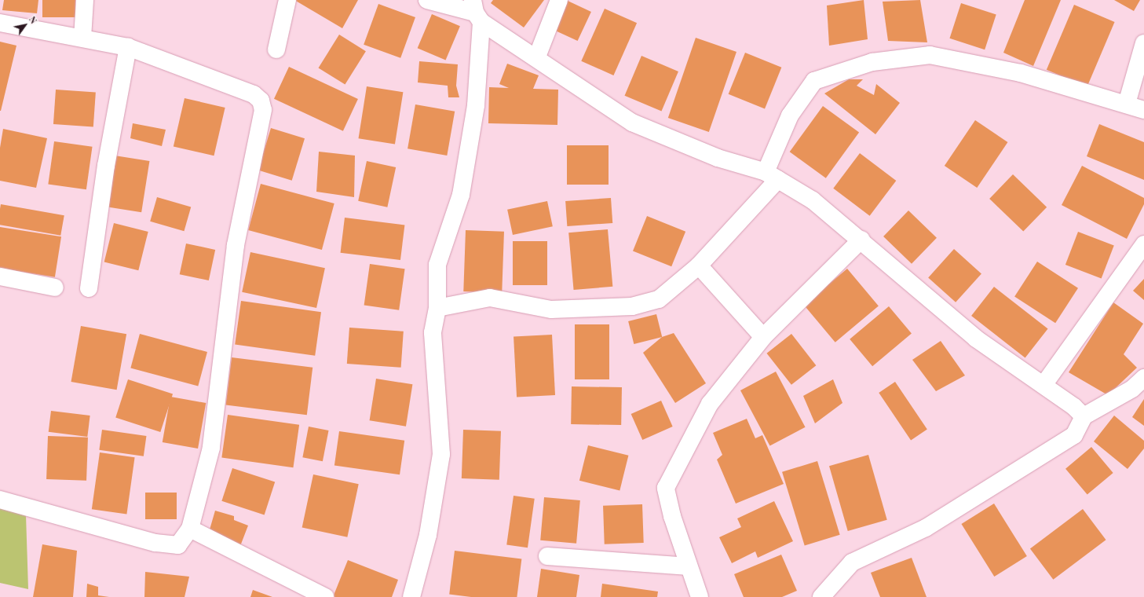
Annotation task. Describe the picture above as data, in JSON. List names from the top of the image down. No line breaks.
{"north":"top right"}
